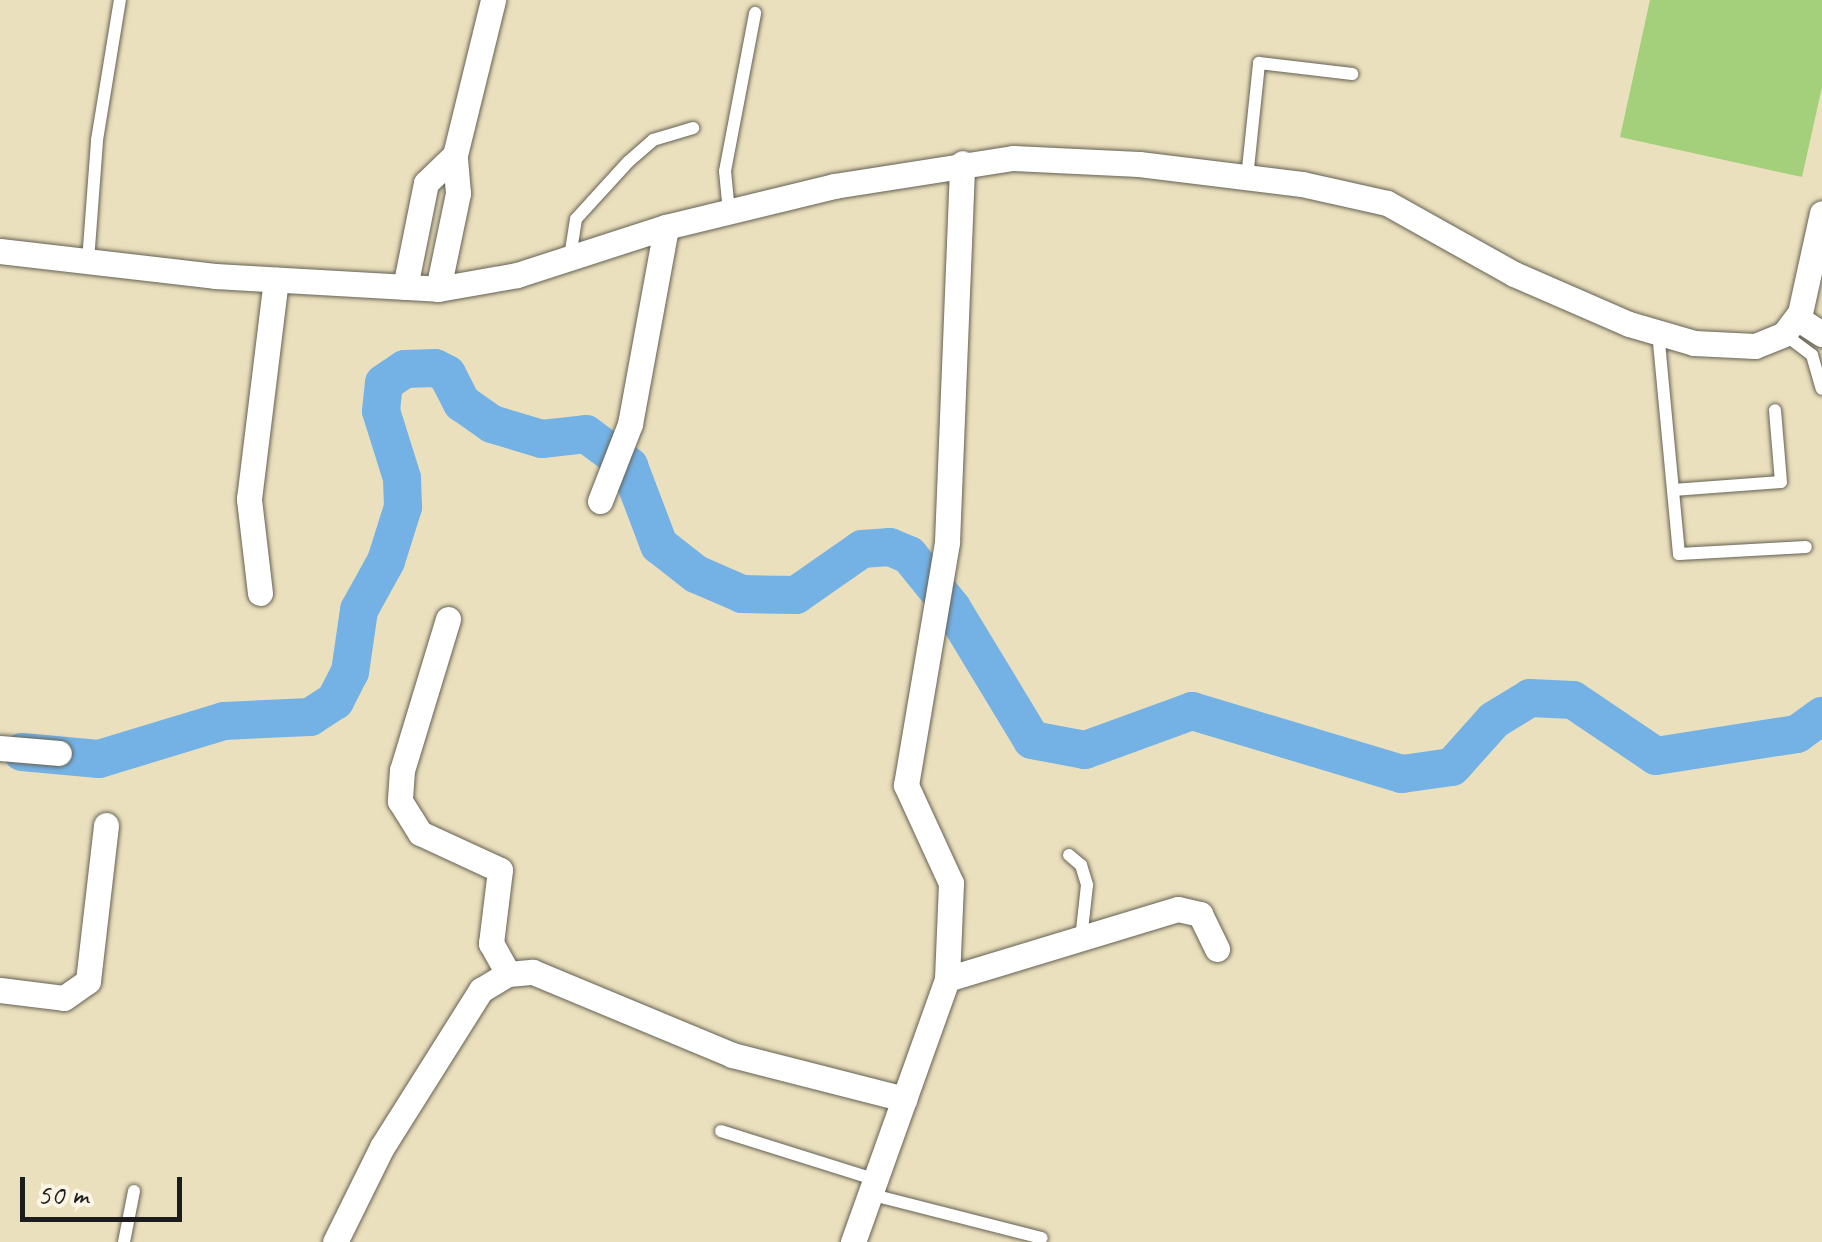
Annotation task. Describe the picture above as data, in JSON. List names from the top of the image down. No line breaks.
{"scale_bar":"50 m"}
